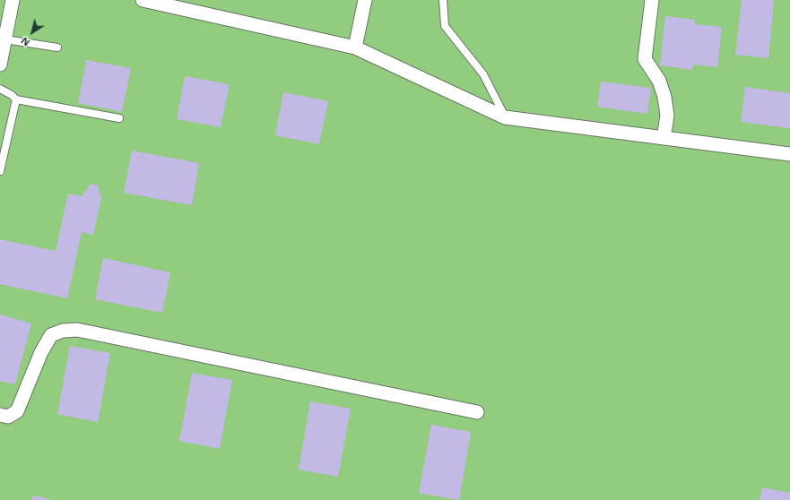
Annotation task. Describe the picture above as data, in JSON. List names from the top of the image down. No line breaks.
{"north":"bottom left"}
